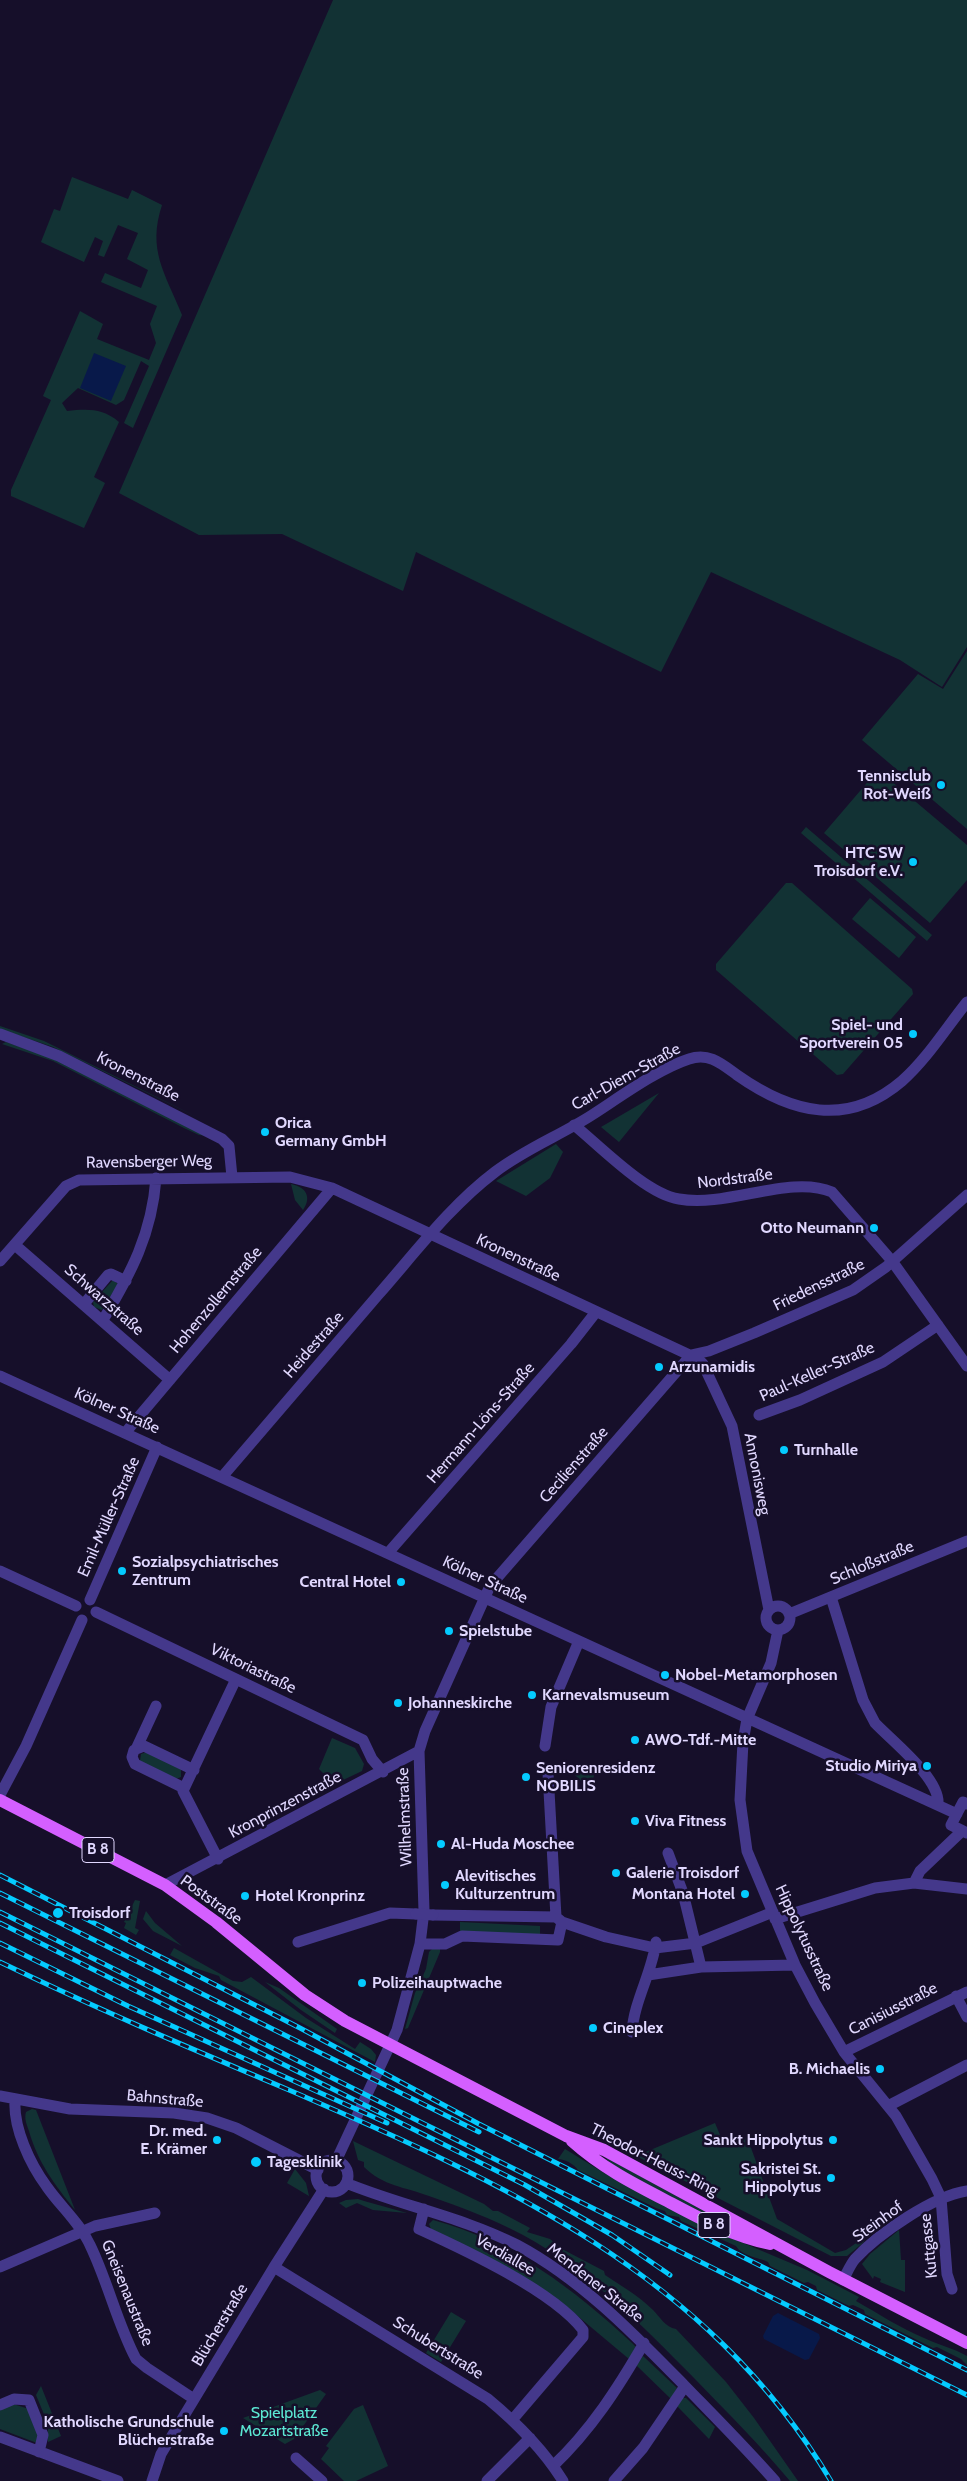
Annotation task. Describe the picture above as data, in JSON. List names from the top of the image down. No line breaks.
{"streets":{"main road":["B 8","Poststraße","Theodor-Heuss-Ring"],"street":["Kronenstraße","Carl-Diem-Straße","Ravensberger Weg","Nordstraße","Friedensstraße","Schwarzstraße","Hohenzollernstraße","Heidestraße","Paul-Keller-Straße","Kölner Straße","Hermann-Löns-Straße","Cecilienstraße","Annonisweg","Emil-Müller-Straße","Schloßstraße","Viktoriastraße","Kronprinzenstraße","Wilhelmstraße","Hippolytusstraße","Canisiusstraße","Bahnstraße","Steinhof","Kuttgasse","Verdiallee","Mendener Straße","Gneisenaustraße","Blücherstraße","Schubertstraße"]},"crossings":[["Kronenstraße","Carl-Diem-Straße"],["Kronenstraße","Ravensberger Weg"],["Kronenstraße","Friedensstraße"],["Kronenstraße","Hohenzollernstraße"],["Kronenstraße","Heidestraße"],["Kronenstraße","Hermann-Löns-Straße"],["Kronenstraße","Cecilienstraße"],["Kronenstraße","Annonisweg"],["Carl-Diem-Straße","Nordstraße"],["Carl-Diem-Straße","Heidestraße"],["Ravensberger Weg","Schwarzstraße"],["Ravensberger Weg","Hohenzollernstraße"],["Nordstraße","Friedensstraße"],["Nordstraße","Paul-Keller-Straße"],["Friedensstraße","Cecilienstraße"],["Friedensstraße","Annonisweg"],["Schwarzstraße","Hohenzollernstraße"],["Hohenzollernstraße","Kölner Straße"],["Heidestraße","Kölner Straße"],["Kölner Straße","Hermann-Löns-Straße"],["Kölner Straße","Cecilienstraße"],["Kölner Straße","Emil-Müller-Straße"],["Kölner Straße","Wilhelmstraße"],["Kölner Straße","Hippolytusstraße"],["Cecilienstraße","Annonisweg"],["Cecilienstraße","Wilhelmstraße"],["Annonisweg","Schloßstraße"],["Emil-Müller-Straße","Viktoriastraße"],["Viktoriastraße","Kronprinzenstraße"],["Kronprinzenstraße","Wilhelmstraße"],["Kronprinzenstraße","Poststraße"],["Wilhelmstraße","Poststraße"],["Wilhelmstraße","Theodor-Heuss-Ring"],["Poststraße","Theodor-Heuss-Ring"],["Hippolytusstraße","Canisiusstraße"],["Hippolytusstraße","Steinhof"],["Hippolytusstraße","Kuttgasse"],["Bahnstraße","Mendener Straße"],["Bahnstraße","Gneisenaustraße"],["Bahnstraße","Blücherstraße"],["Theodor-Heuss-Ring","Steinhof"],["Steinhof","Kuttgasse"],["Verdiallee","Mendener Straße"],["Verdiallee","Schubertstraße"],["Mendener Straße","Blücherstraße"],["Gneisenaustraße","Blücherstraße"],["Blücherstraße","Schubertstraße"]],"parks":["Spielplatz Mozartstraße"],"places":["Tennisclub Rot-Weiß","HTC SW Troisdorf e.V.","Spiel- und Sportverein 05","Orica Germany GmbH","Otto Neumann","Arzunamidis","Turnhalle","Sozialpsychiatrisches Zentrum","Central Hotel","Spielstube","Nobel-Metamorphosen","Karnevalsmuseum","Johanneskirche","AWO-Tdf.-Mitte","Studio Miriya","Seniorenresidenz NOBILIS","Viva Fitness","Al-Huda Moschee","Galerie Troisdorf","Alevitisches Kulturzentrum","Montana Hotel","Hotel Kronprinz","Troisdorf","Polizeihauptwache","Cineplex","B. Michaelis","Dr. med. E. Krämer","Sankt Hippolytus","Tagesklinik","Sakristei St. Hippolytus","Katholische Grundschule Blücherstraße"]}
